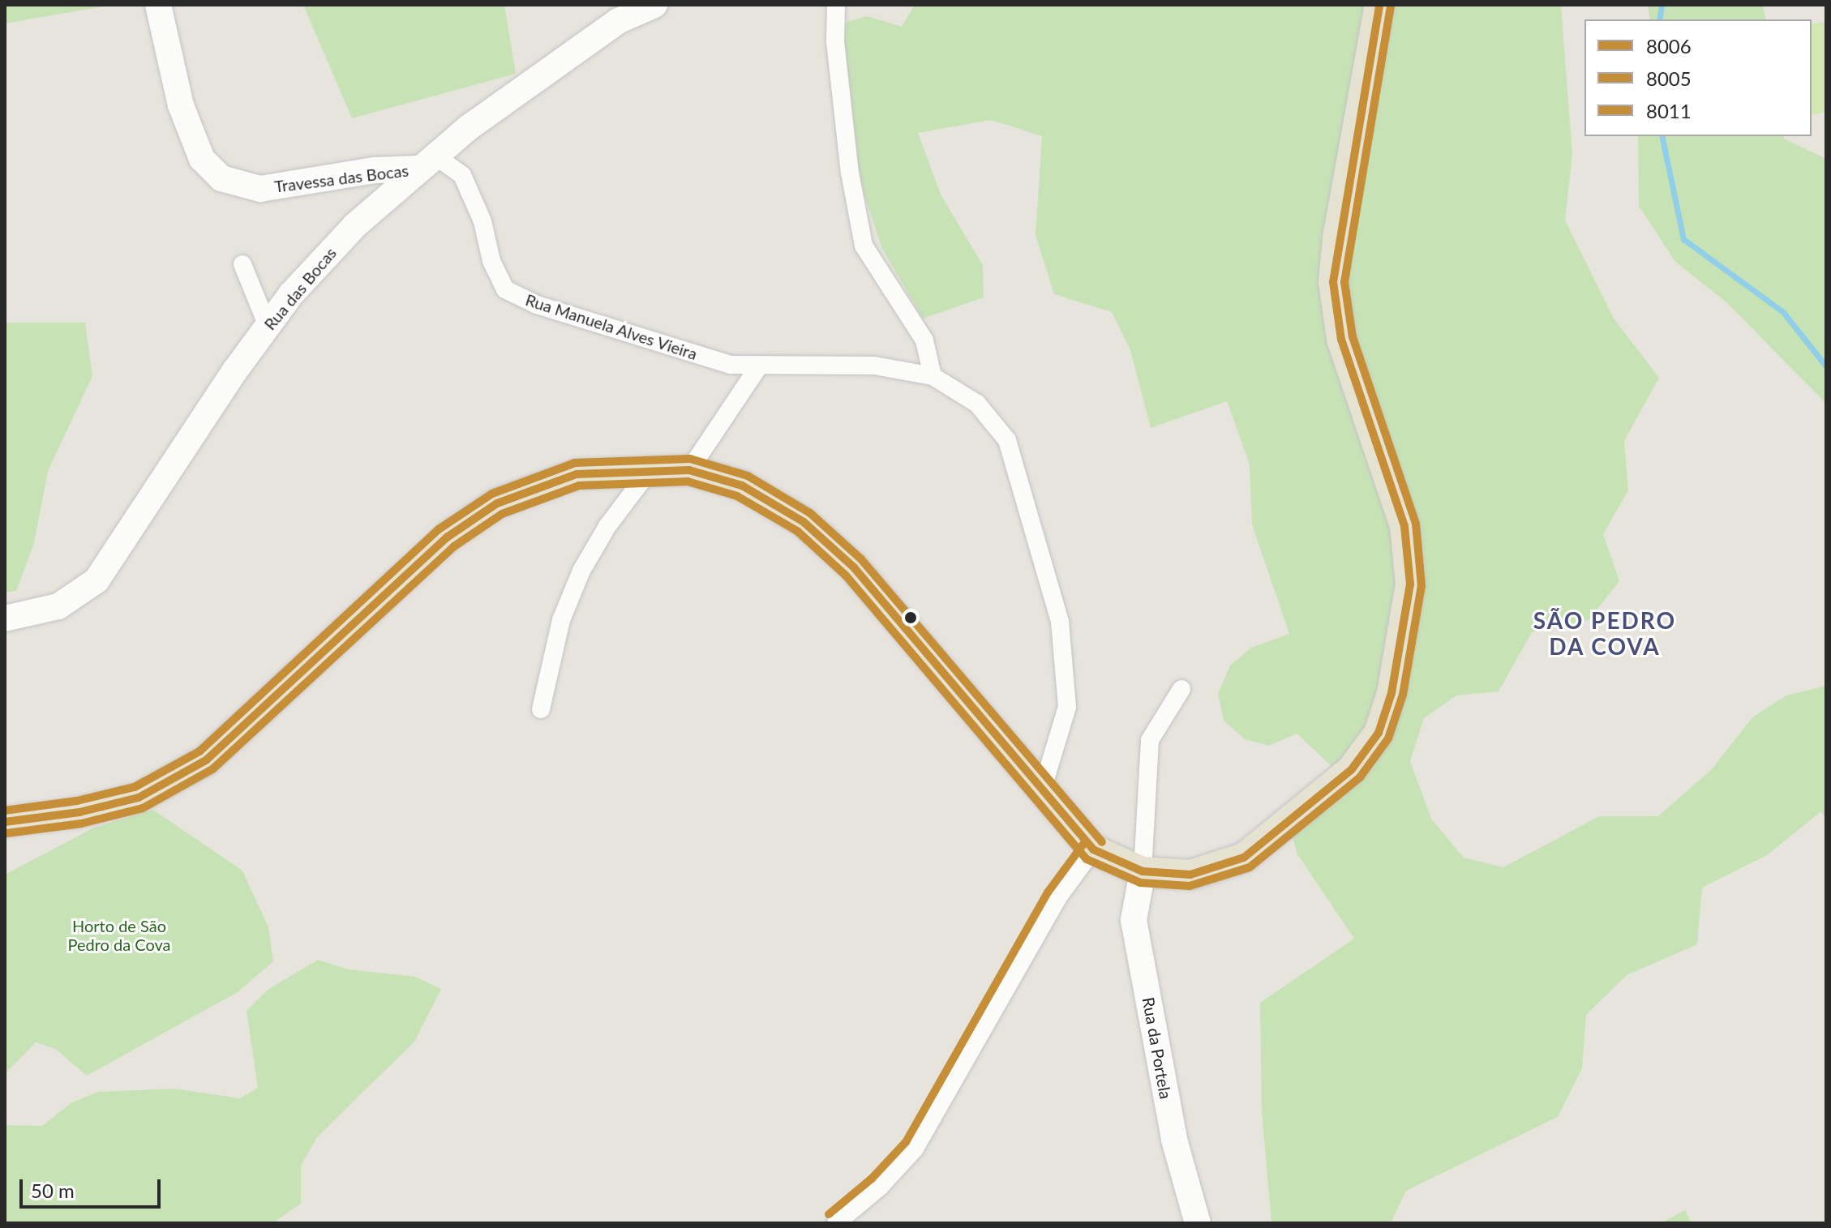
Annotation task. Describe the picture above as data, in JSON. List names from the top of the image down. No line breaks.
{"streets":{"street":["Travessa das Bocas","Rua das Bocas","Rua Manuela Alves Vieira","Rua da Portela"]},"crossings":[["Travessa das Bocas","Rua das Bocas"],["Travessa das Bocas","Rua Manuela Alves Vieira"],["Rua das Bocas","Rua Manuela Alves Vieira"]],"districts":["SÃO PEDRO DA COVA"],"parks":["Horto de São Pedro da Cova"],"lines":["transit line 8006","transit line 8005","transit line 8011"],"legend":["8006","8005","8011"],"scale_bar":"50 m"}
